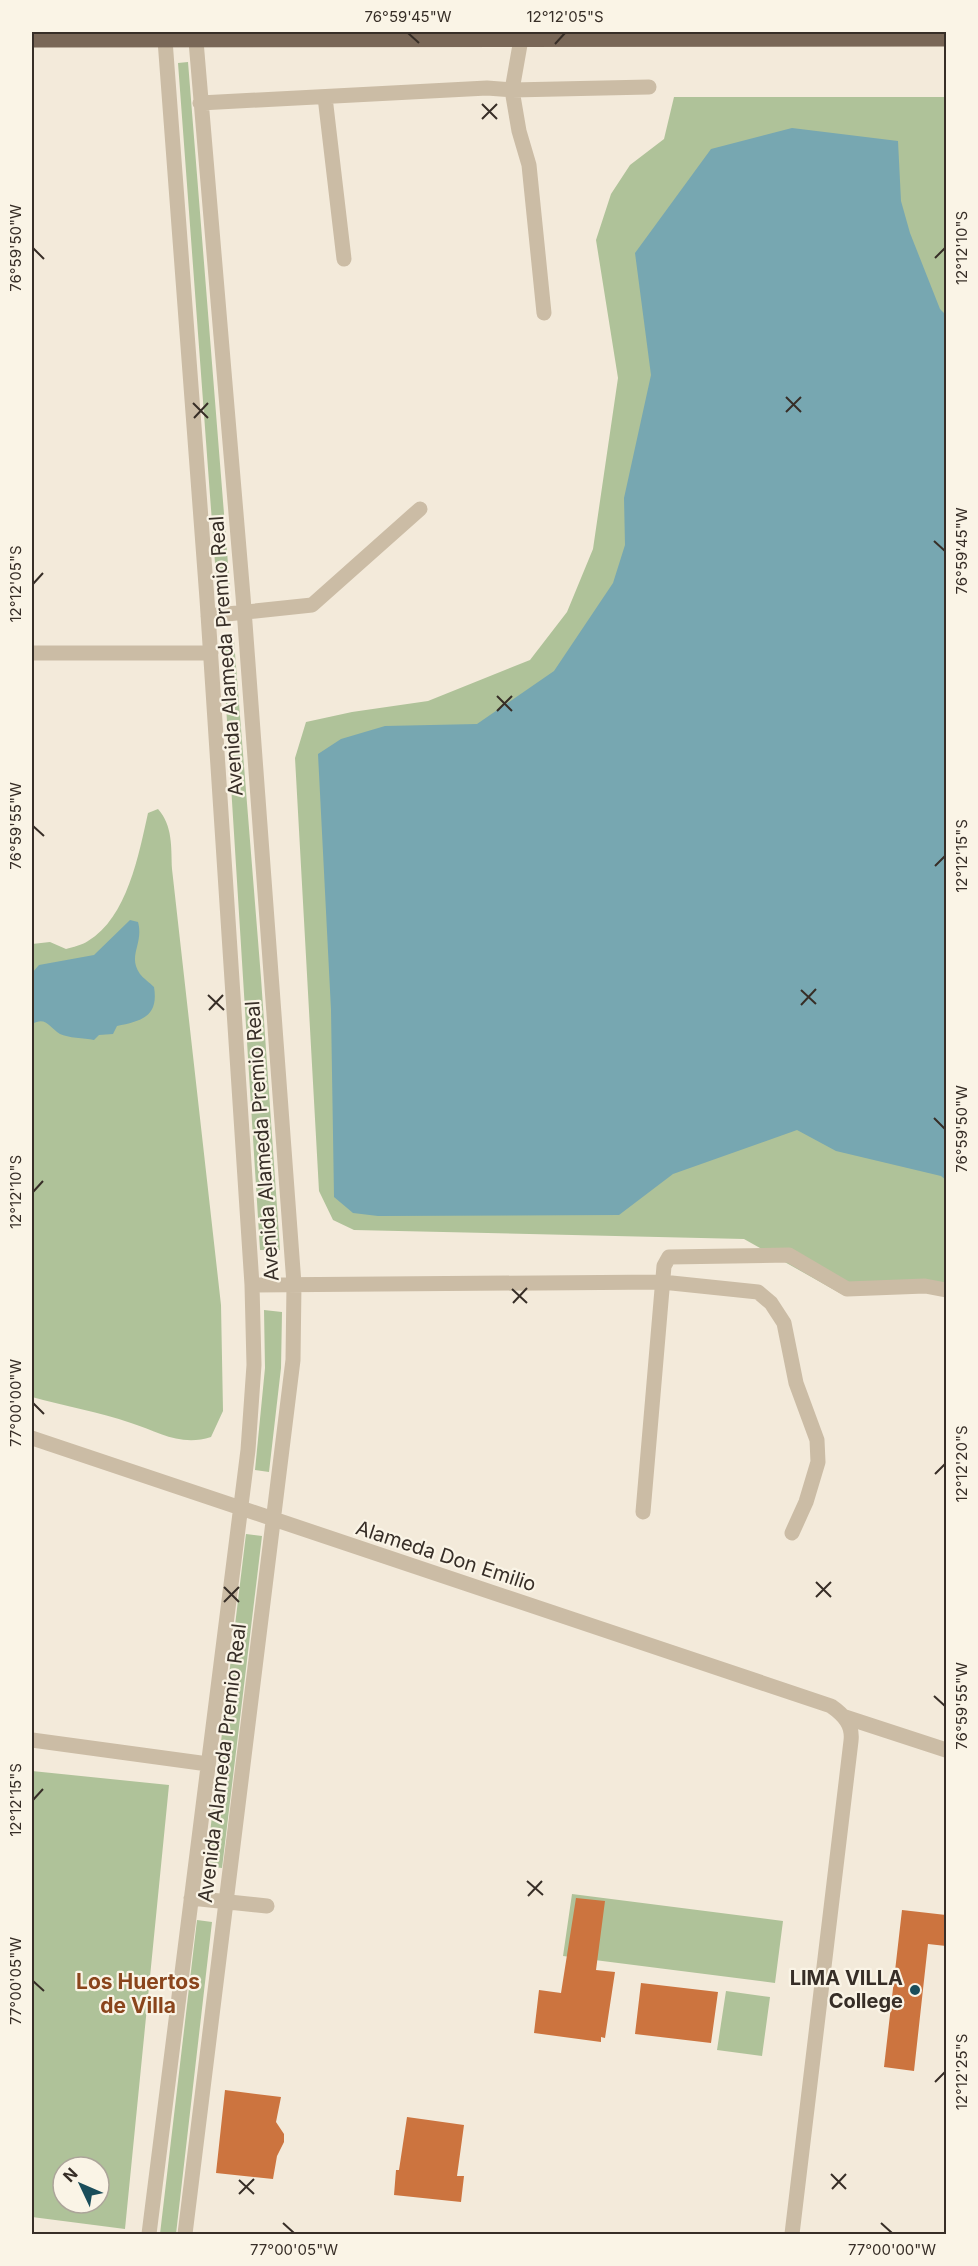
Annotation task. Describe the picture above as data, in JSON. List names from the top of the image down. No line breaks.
{"streets":{"street":["Avenida Alameda Premio Real","Alameda Don Emilio"]},"crossings":[["Avenida Alameda Premio Real","Alameda Don Emilio"]],"districts":["Los Huertos de Villa"],"places":["LIMA VILLA College"],"north":"top left","coordinates":["76°59'45\"W","12°12'05\"S","12°12'10\"S","76°59'50\"W","76°59'55\"W","12°12'15\"S","77°00'00\"W","12°12'20\"S","77°00'05\"W","12°12'25\"S"]}
